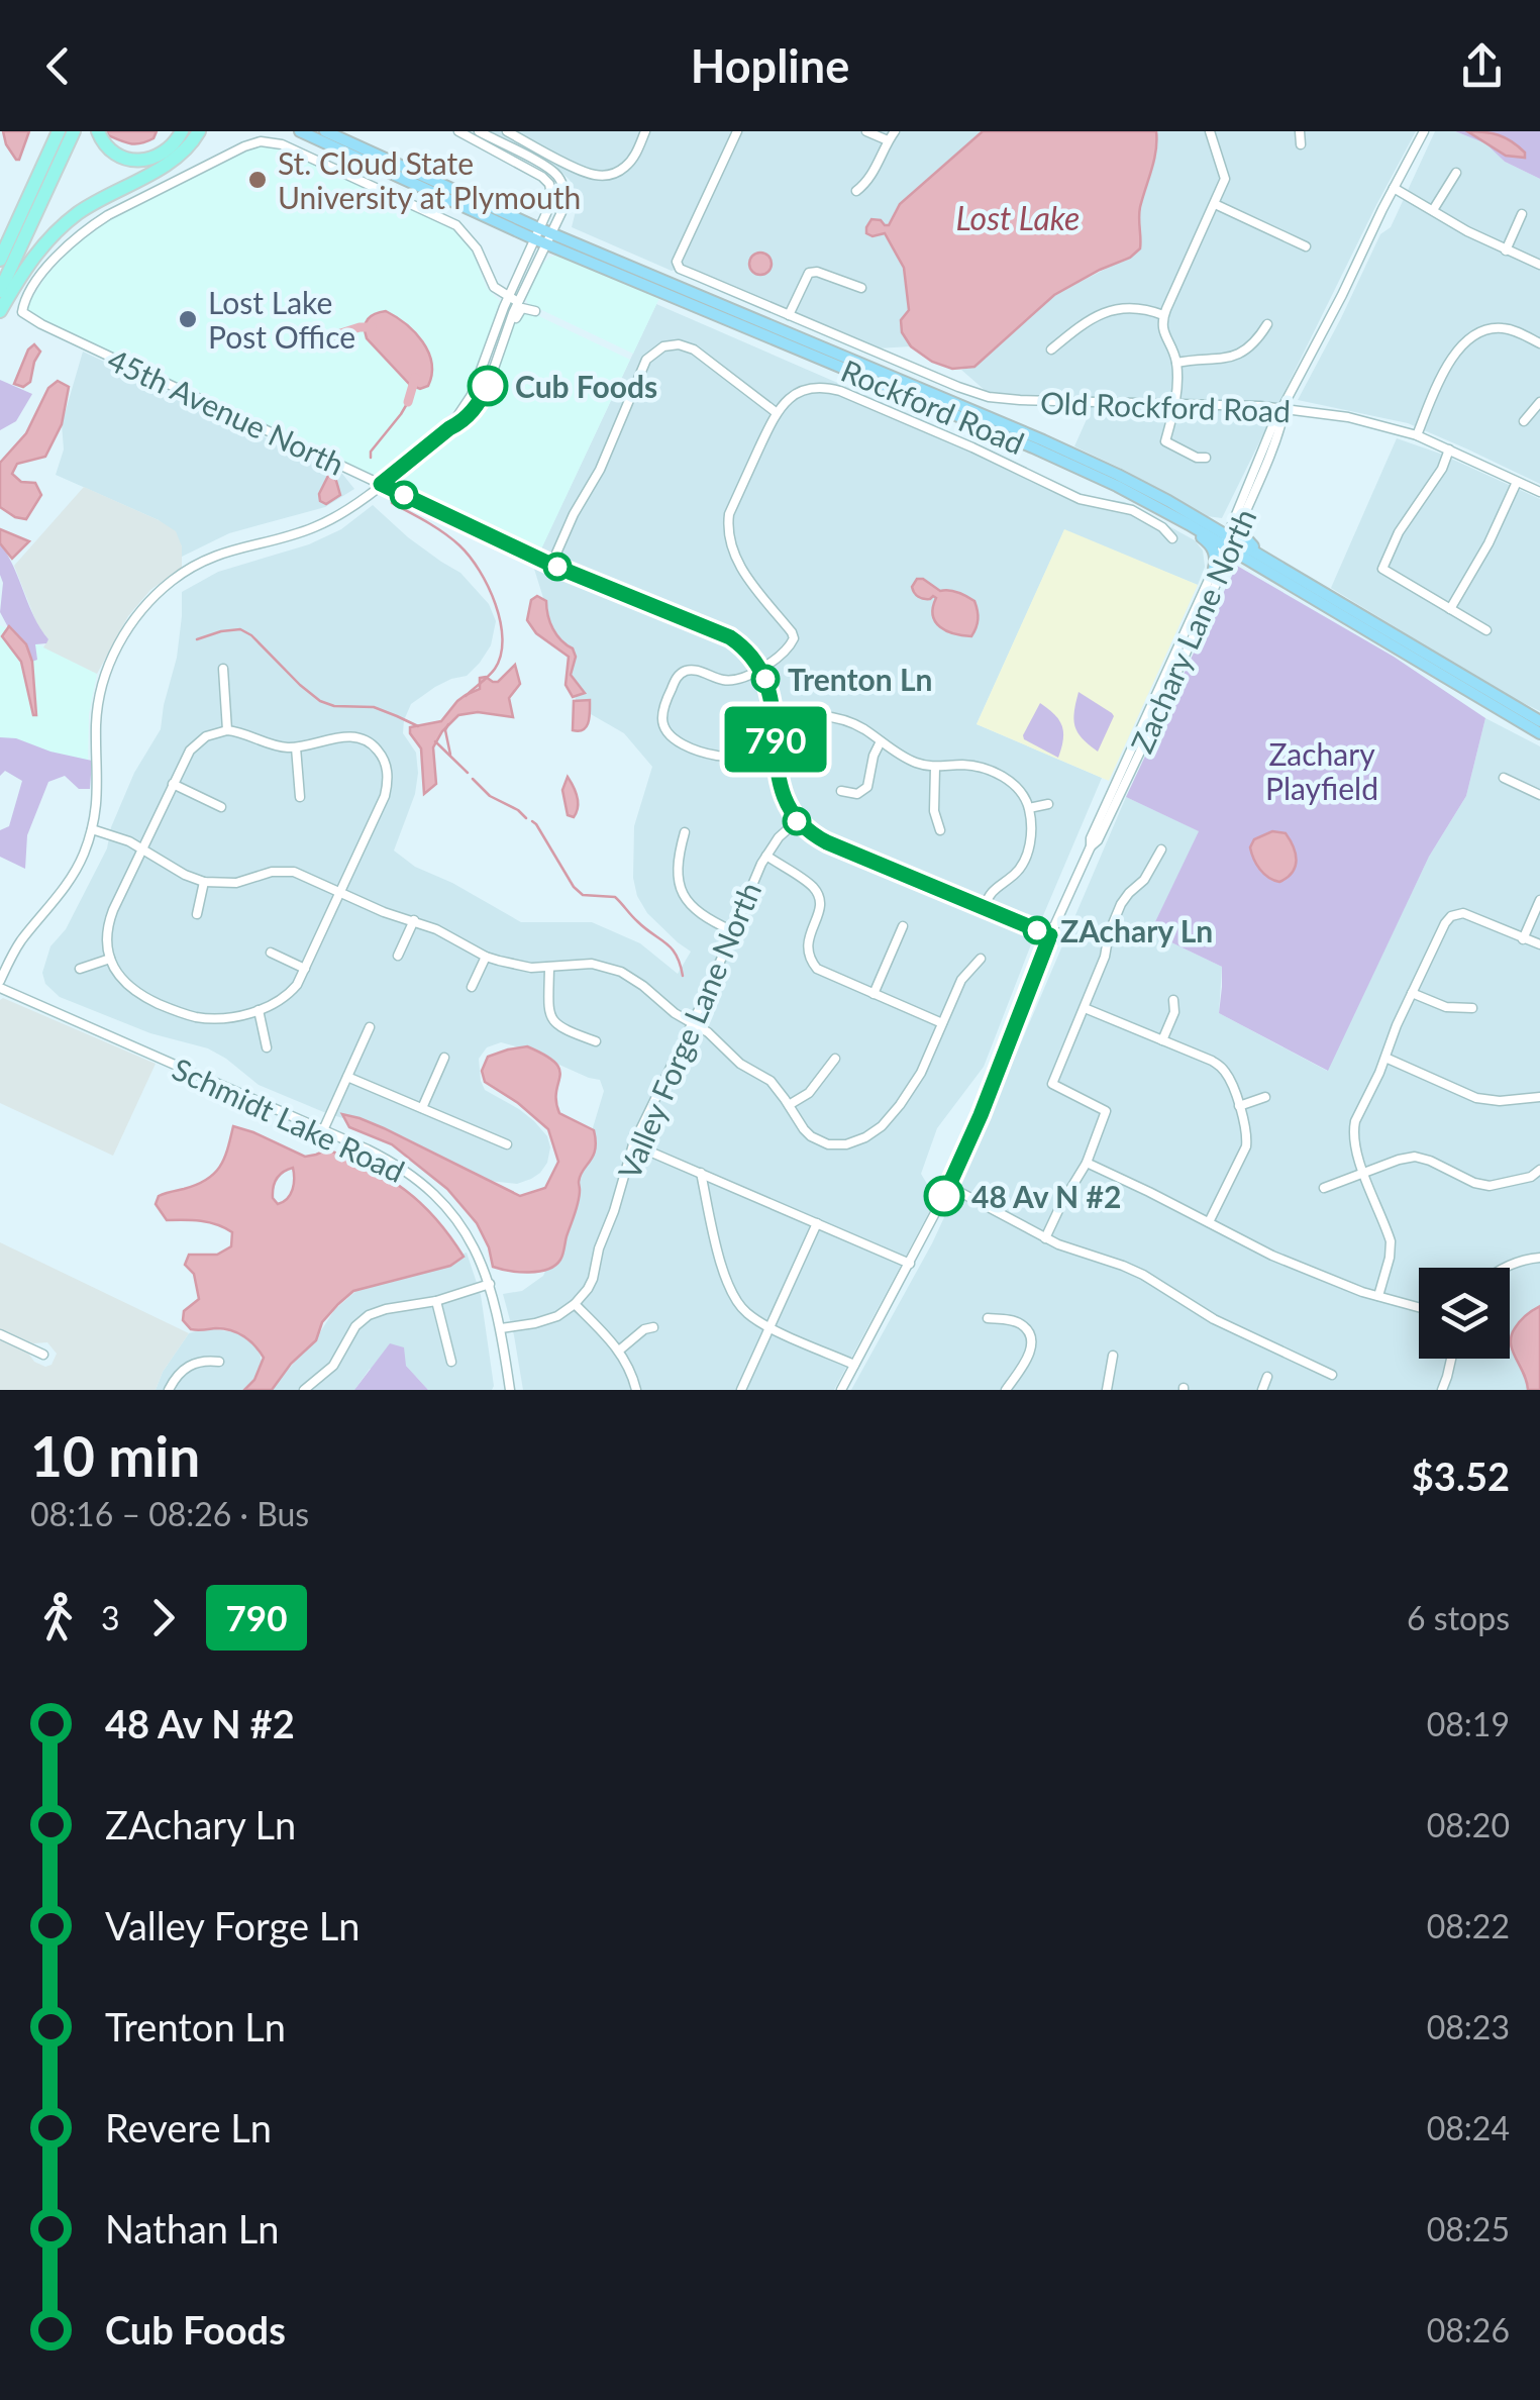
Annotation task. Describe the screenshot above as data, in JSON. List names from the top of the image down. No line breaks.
{"streets":{"main road":["Rockford Road"],"street":["Old Rockford Road","45th Avenue North","Zachary Lane North","Valley Forge Lane North","Schmidt Lake Road"]},"crossings":[["Rockford Road","Zachary Lane North"],["Old Rockford Road","Zachary Lane North"]],"water":["Lost Lake"],"parks":["Zachary Playfield"],"places":["St. Cloud State University at Plymouth","Lost Lake Post Office","Cub Foods","Trenton Ln","ZAchary Ln","48 Av N #2"],"lines":["bus line 790"],"page":{"header":"Hopline","on_map":"790","heading":["10 min","08:16 – 08:26 · Bus","$3.52"],"legs":["3","790","6 stops"],"list":[{"name":"48 Av N #2","value":"08:19"},{"name":"ZAchary Ln","value":"08:20"},{"name":"Valley Forge Ln","value":"08:22"},{"name":"Trenton Ln","value":"08:23"},{"name":"Revere Ln","value":"08:24"},{"name":"Nathan Ln","value":"08:25"},{"name":"Cub Foods","value":"08:26"}]}}
